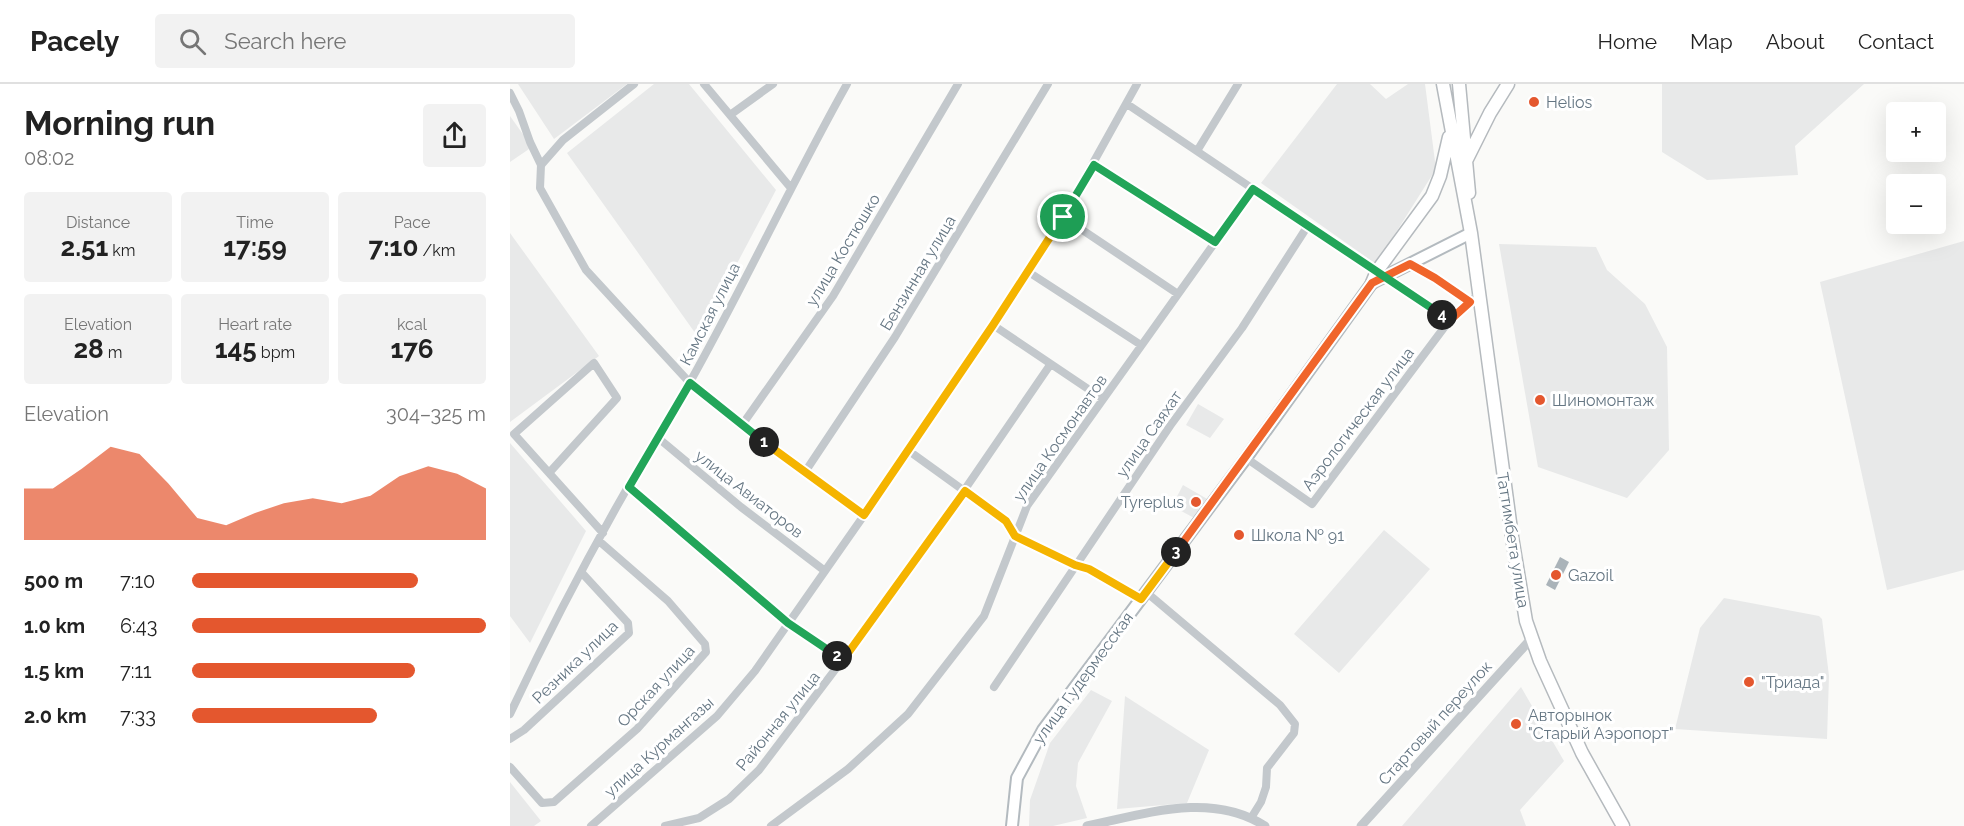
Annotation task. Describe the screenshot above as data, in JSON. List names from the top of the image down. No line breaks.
{"streets":{"main road":["Таттимбета улица","улица Гудермесская"],"street":["улица Костюшко","Бензинная улица","Камская улица","Аэрологическая улица","улица Саяхат","улица Космонавтов","улица Авиаторов","Резника улица","Орская улица","Районная улица","Стартовый переулок","улица Курмангазы"]},"crossings":[["Камская улица","улица Авиаторов"],["Камская улица","Резника улица"],["Камская улица","Орская улица"],["Аэрологическая улица","Таттимбета улица"],["Аэрологическая улица","улица Гудермесская"],["улица Авиаторов","улица Курмангазы"],["Таттимбета улица","Стартовый переулок"]],"places":["Helios","Шиномонтаж","Tyreplus","Школа № 91","Gazoil","\"Триада\"","Авторынок \"Старый Аэропорт\""],"page":{"header":"Pacely","search":"Search here","nav":["Home","Map","About","Contact"],"heading":["Morning run","08:02"],"map_buttons":["+","−"],"stats":[["Distance","2.51 km"],["Time","17:59"],["Pace","7:10 /km"],["Elevation","28 m"],["Heart rate","145 bpm"],["kcal","176"]],"pins":["4","1","3","2"],"chart":["Elevation","304–325 m"],"list":[{"name":"500 m","note":"7:10"},{"name":"1.0 km","note":"6:43"},{"name":"1.5 km","note":"7:11"},{"name":"2.0 km","note":"7:33"}]}}
